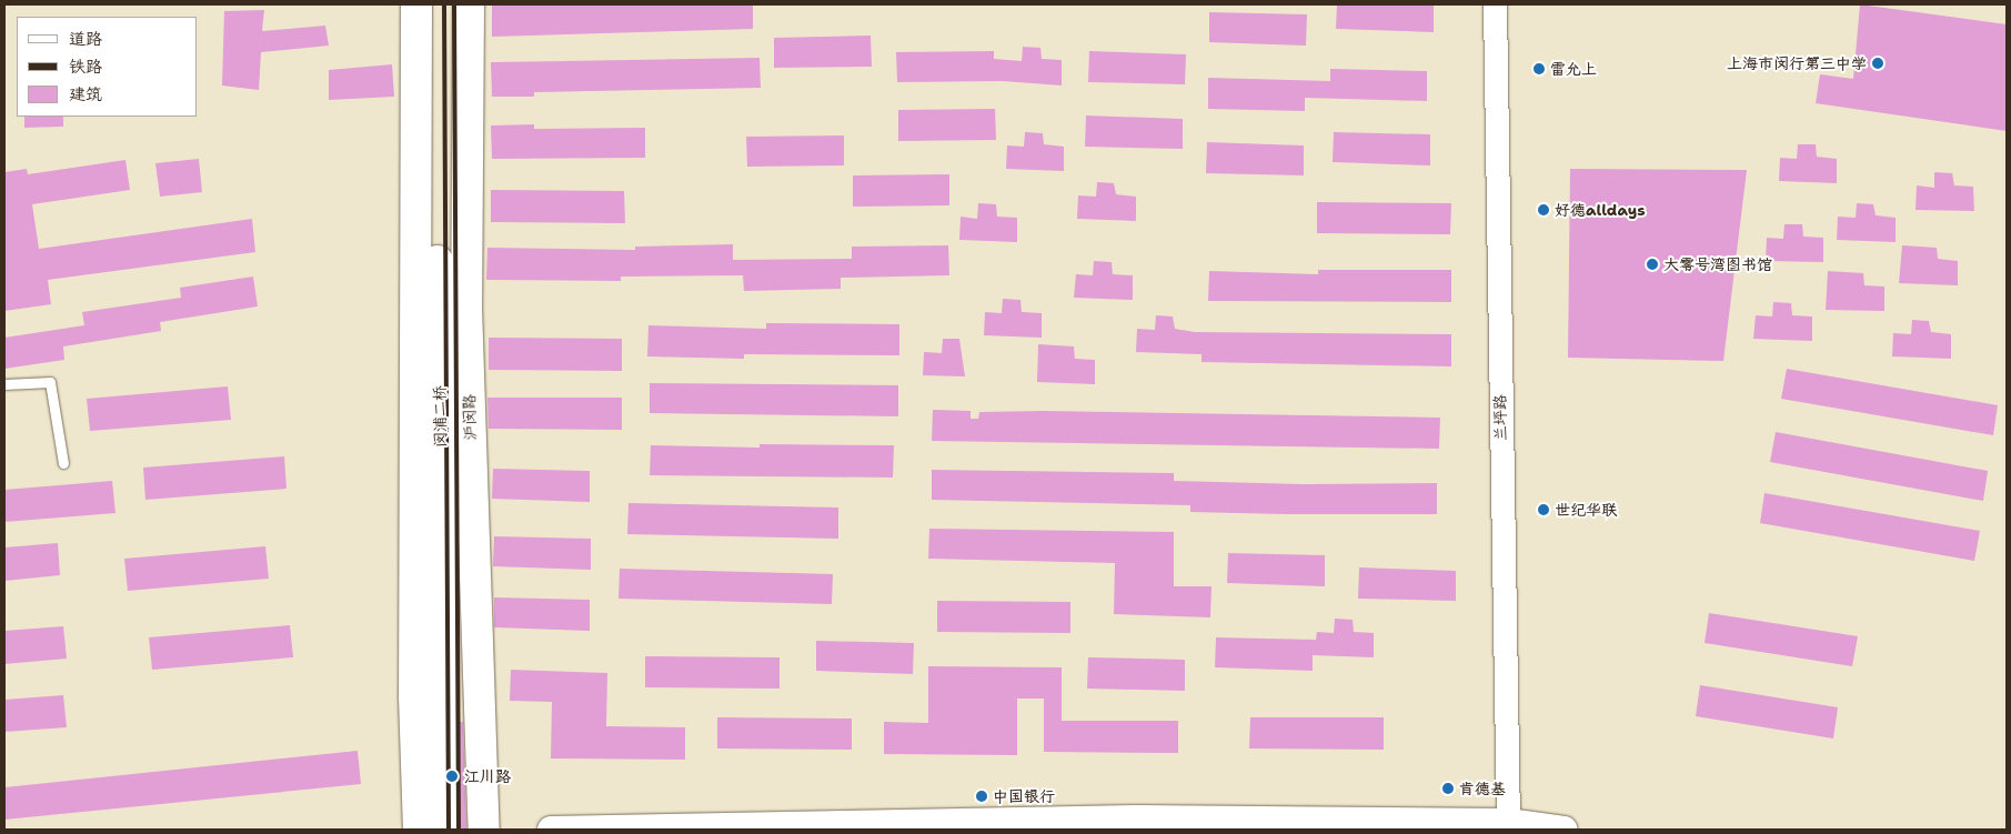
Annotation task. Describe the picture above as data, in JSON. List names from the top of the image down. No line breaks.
{"streets":{"main road":["闵浦二桥","沪闵路"],"street":["兰坪路"]},"places":["上海市闵行第三中学","雷允上","好德alldays","大零号湾图书馆","世纪华联","江川路","肯德基","中国银行"],"legend":["道路","铁路","建筑"]}
